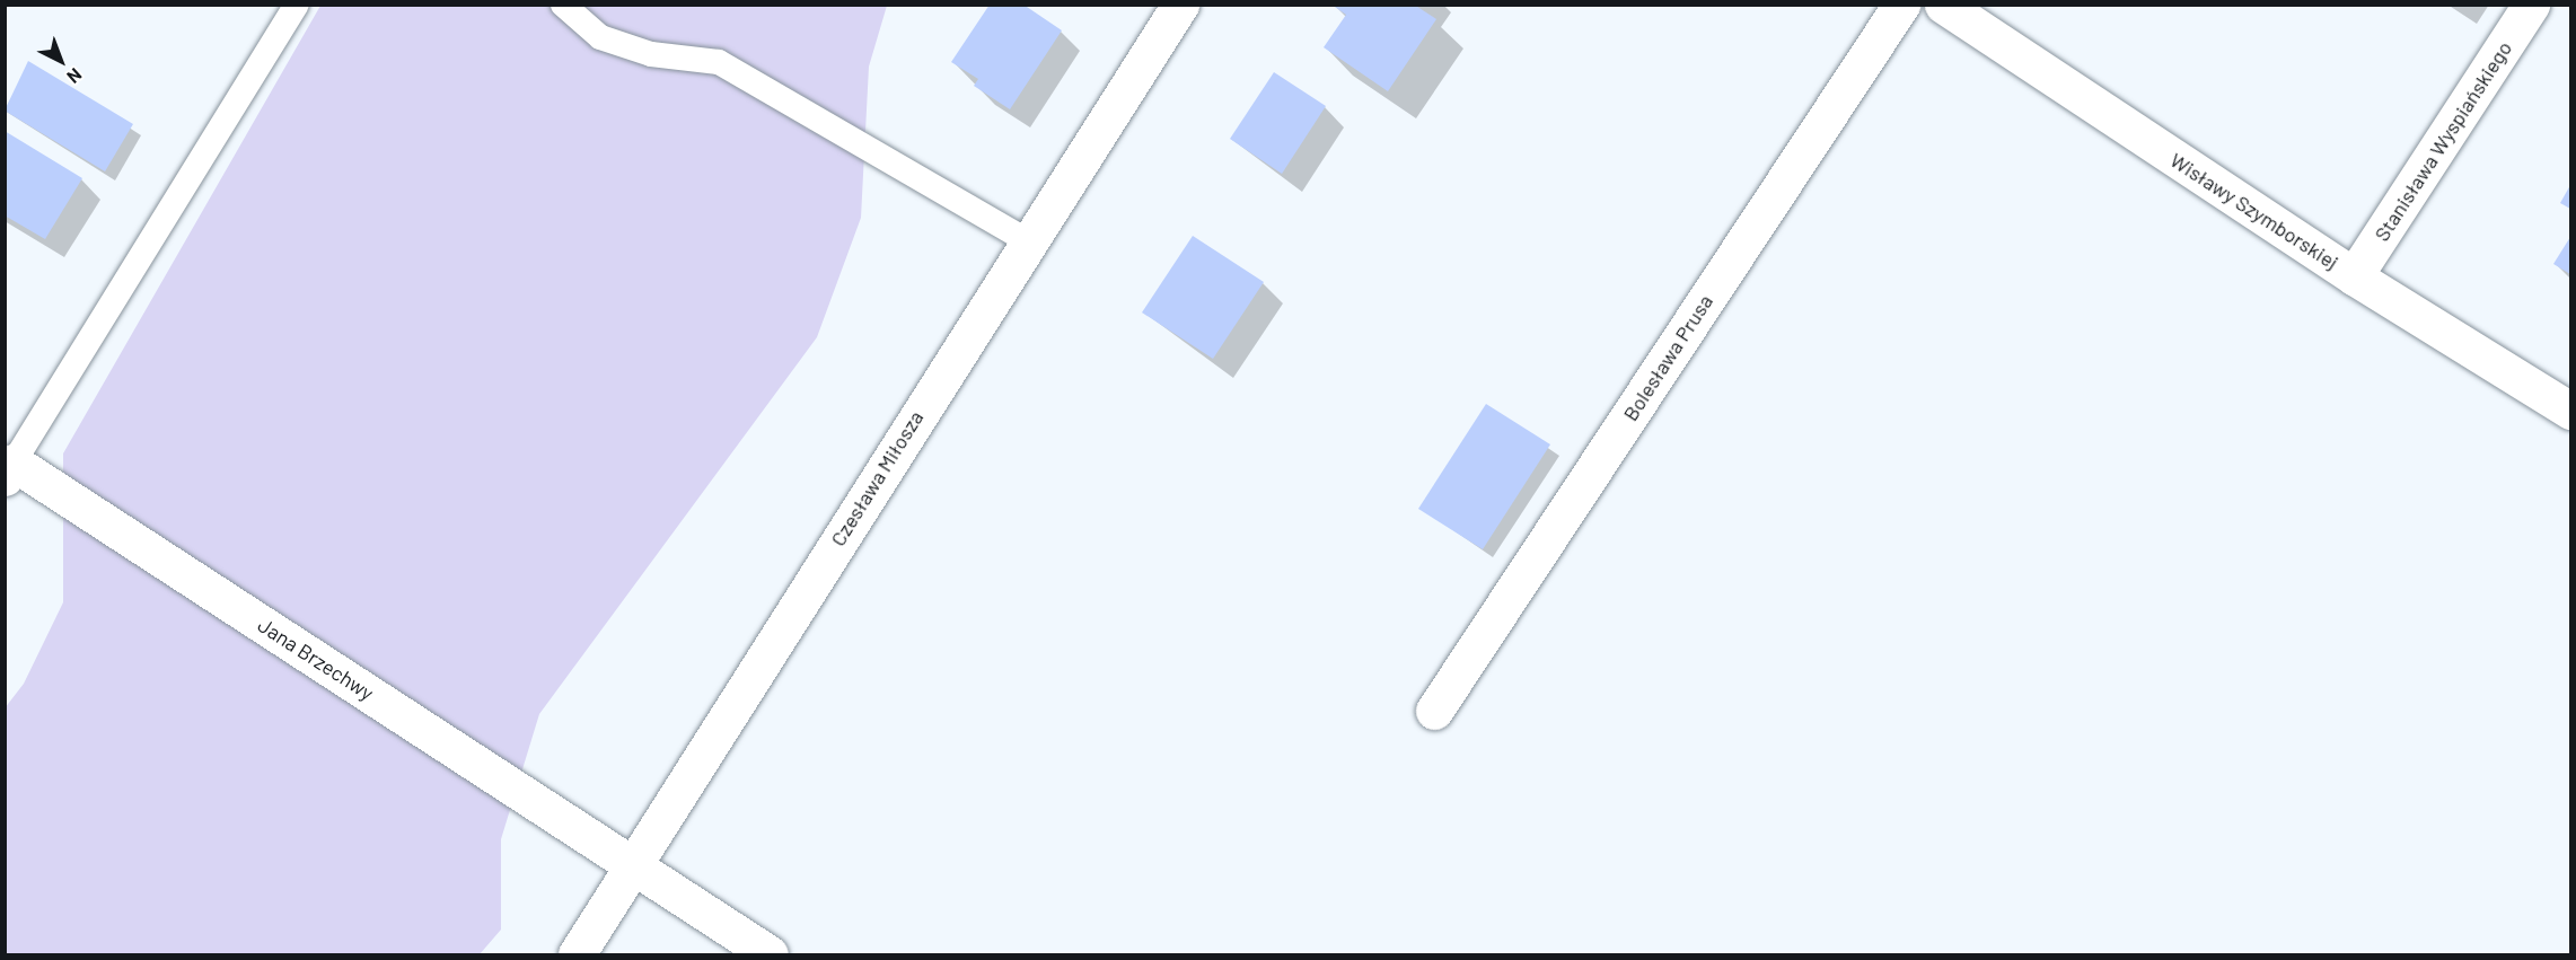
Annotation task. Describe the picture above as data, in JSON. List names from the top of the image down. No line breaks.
{"streets":{"street":["Stanisława Wyspiańskiego","Wisławy Szymborskiej","Bolesława Prusa","Czesława Miłosza","Jana Brzechwy"]},"crossings":[["Stanisława Wyspiańskiego","Wisławy Szymborskiej"],["Czesława Miłosza","Jana Brzechwy"]],"north":"bottom right"}
